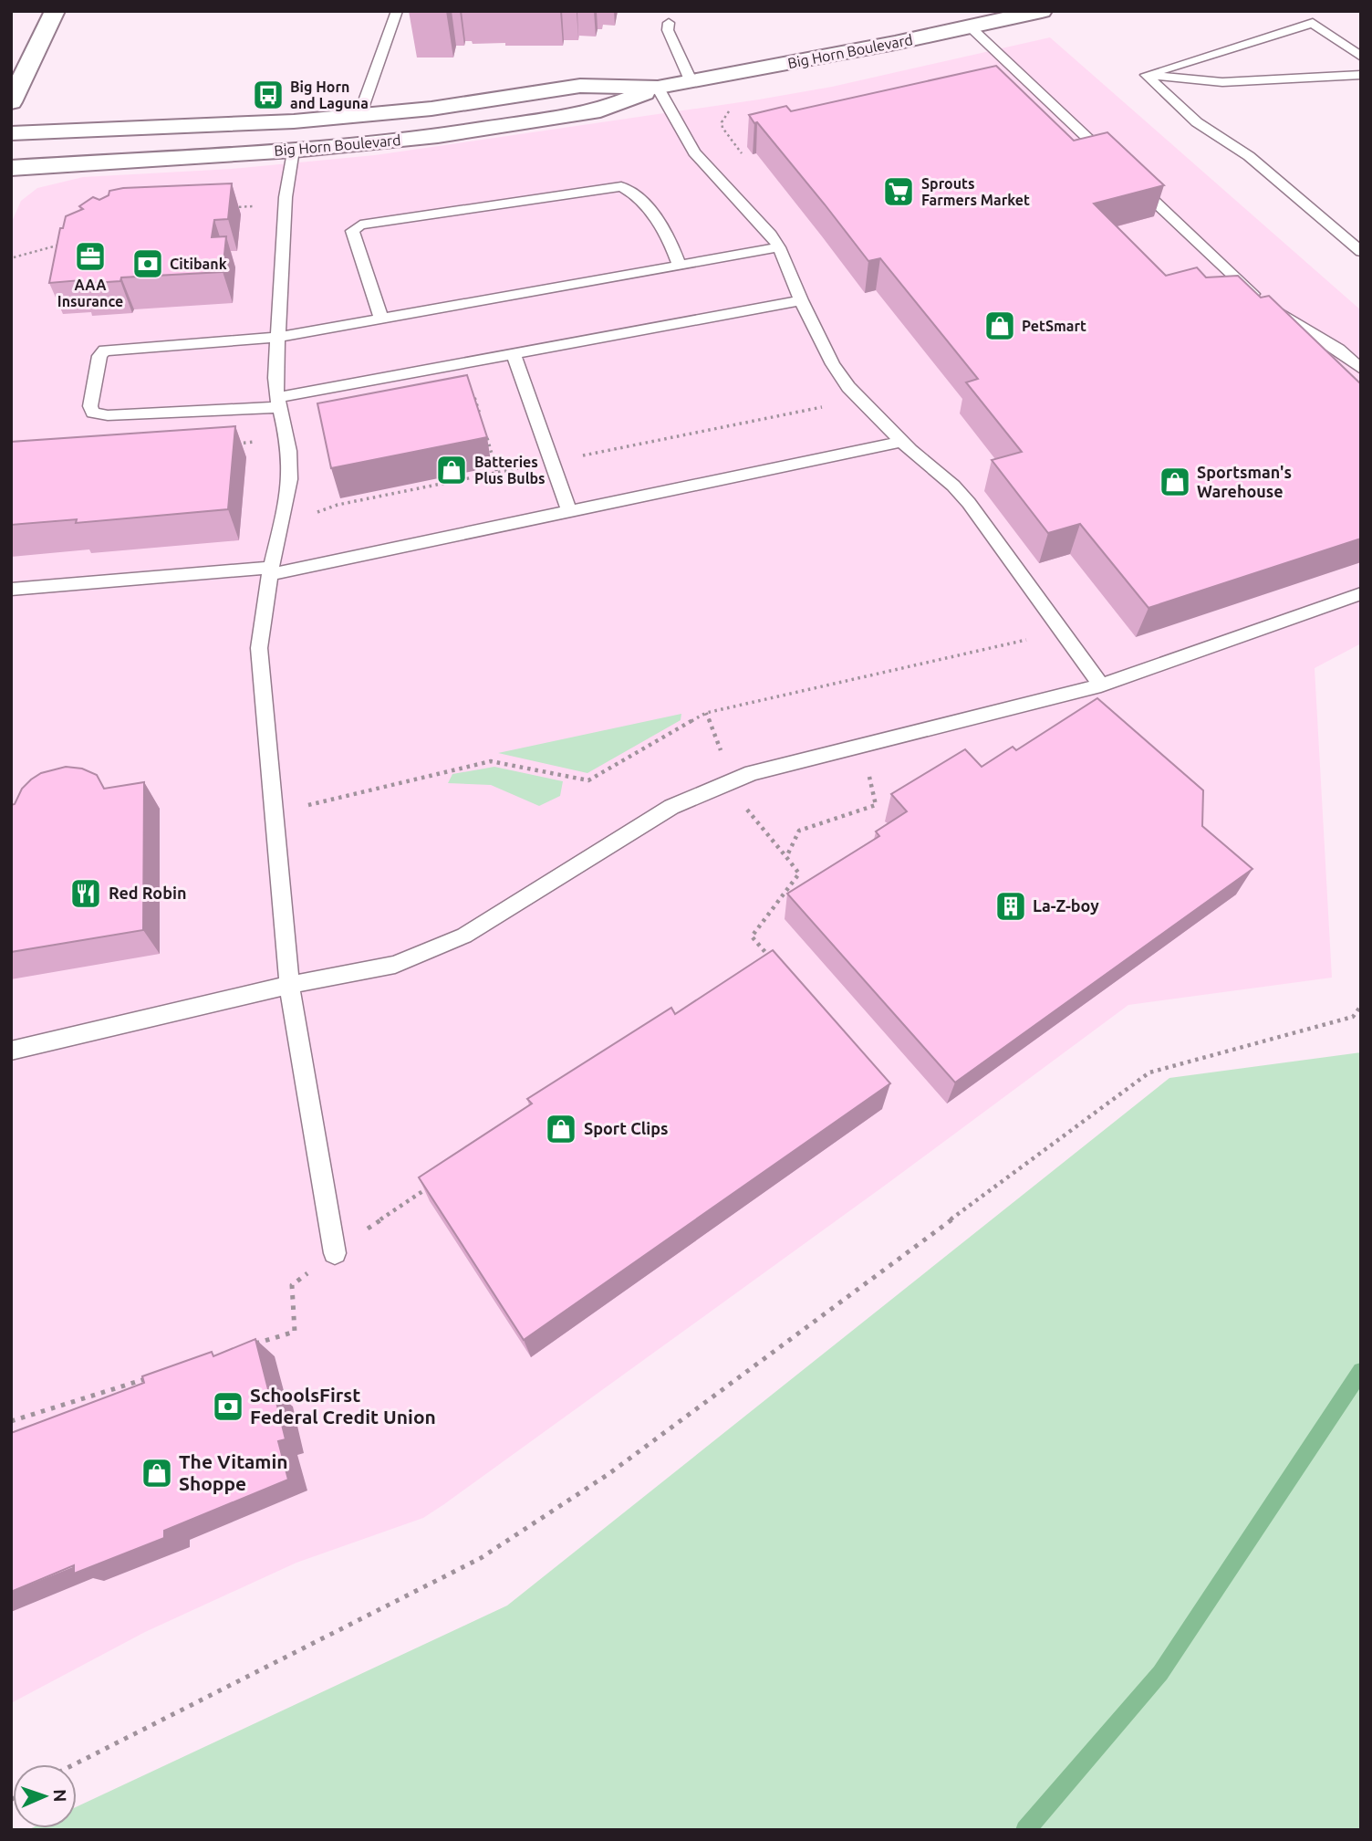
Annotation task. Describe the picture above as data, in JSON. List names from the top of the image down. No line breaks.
{"streets":{"main road":["Big Horn Boulevard"]},"places":{"bus stop":["Big Horn and Laguna"],"supermarket":["Sprouts Farmers Market"],"office":["AAA Insurance"],"bank":["Citibank","SchoolsFirst Federal Credit Union"],"shop":["PetSmart","Batteries Plus Bulbs","Sportsman's Warehouse","Sport Clips","The Vitamin Shoppe"],"restaurant":["Red Robin"],"building":["La-Z-boy"]},"north":"right"}
